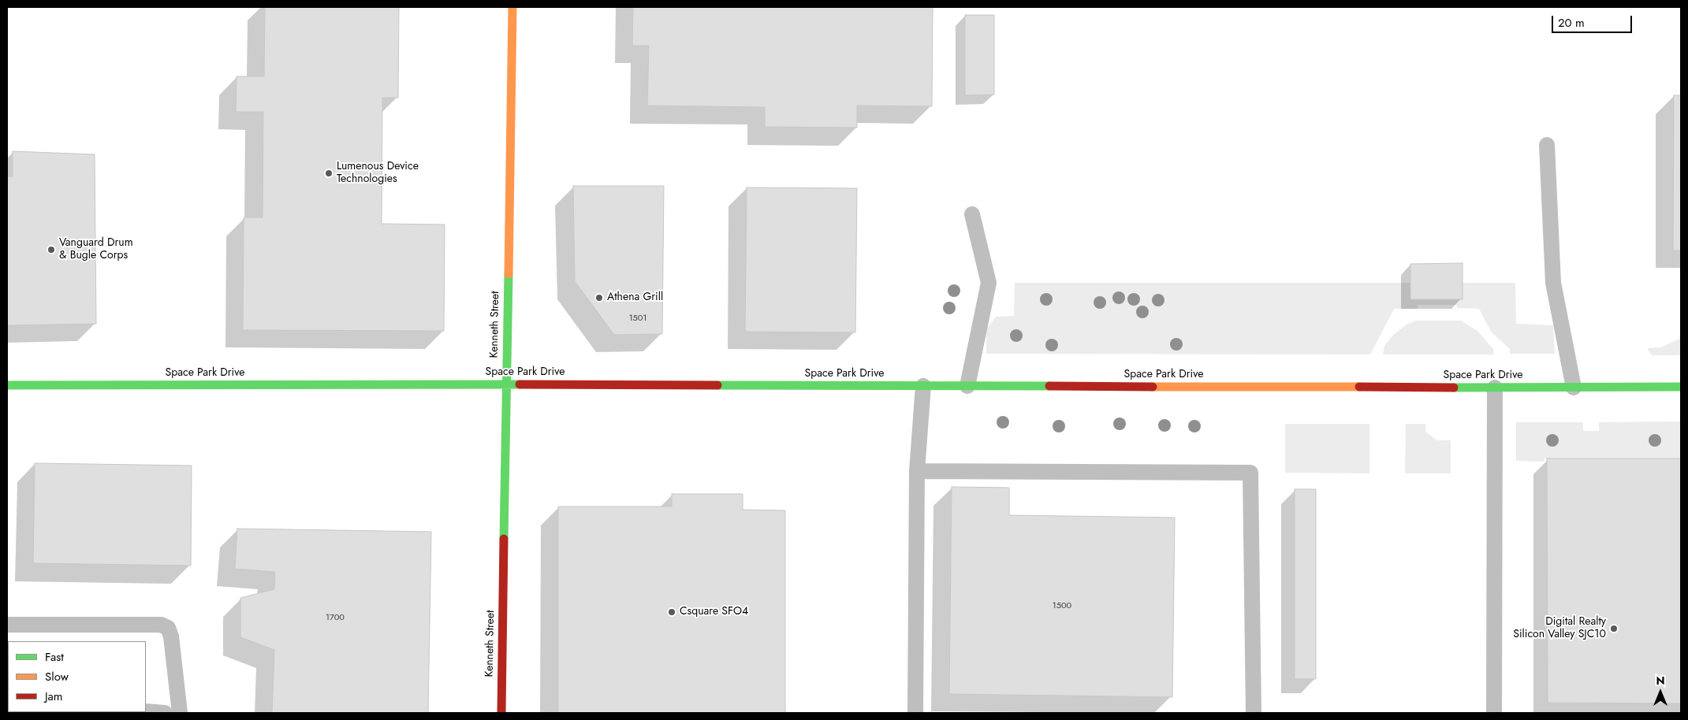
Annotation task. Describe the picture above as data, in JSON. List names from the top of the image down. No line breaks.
{"streets":{"street":["Kenneth Street","Space Park Drive"]},"crossings":[["Kenneth Street","Space Park Drive"]],"places":["Lumenous Device Technologies","Vanguard Drum & Bugle Corps","Athena Grill","Csquare SFO4","Digital Realty Silicon Valley SJC10"],"house_numbers":["1501","1500","1700"],"legend":["Fast","Slow","Jam"],"scale_bar":"20 m","north":"top"}
